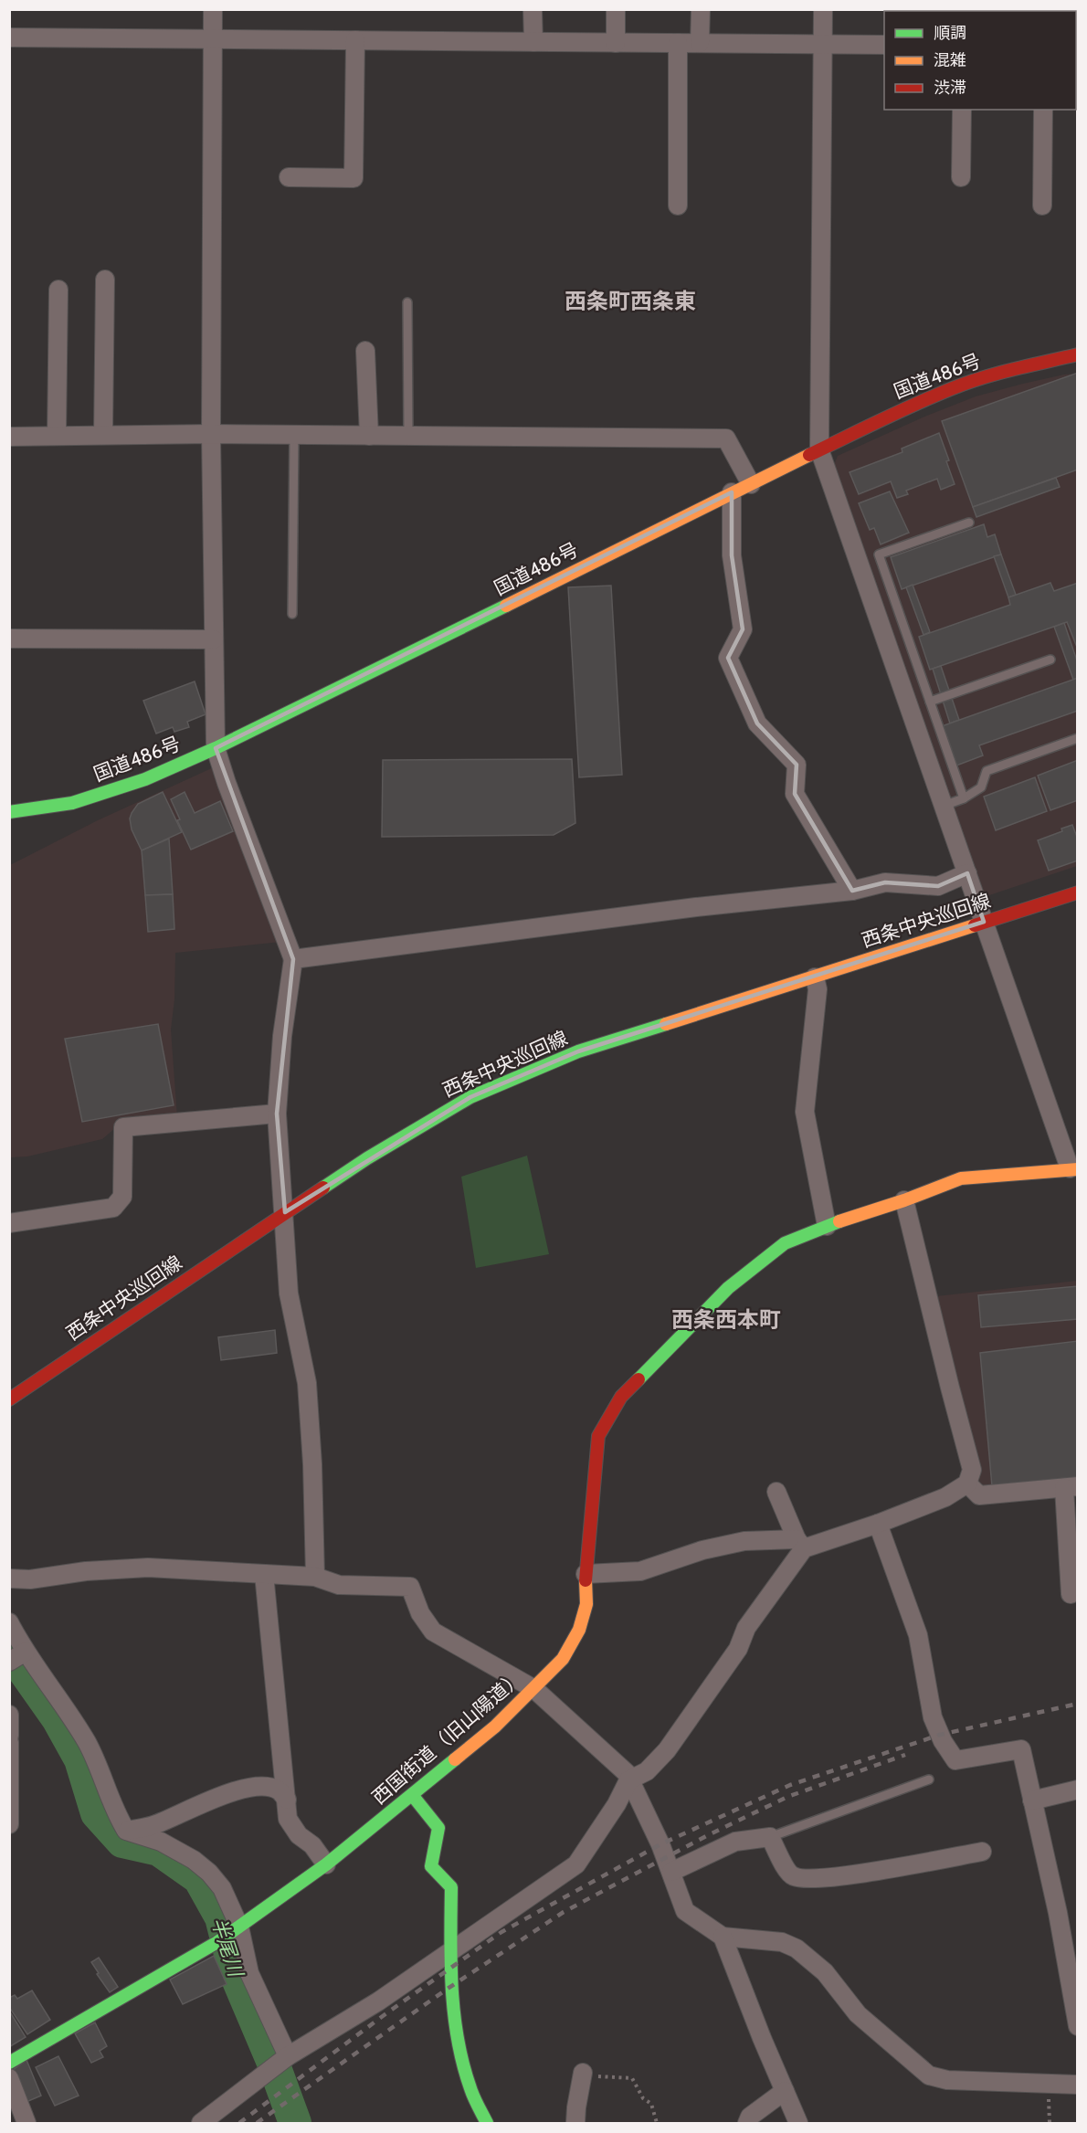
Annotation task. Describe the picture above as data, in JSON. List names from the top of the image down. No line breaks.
{"streets":{"main road":["国道486号","西条中央巡回線","西国街道（旧山陽道）"]},"districts":["西条町西条東","西条西本町"],"water":["半尾川"],"legend":["順調","混雑","渋滞"]}
